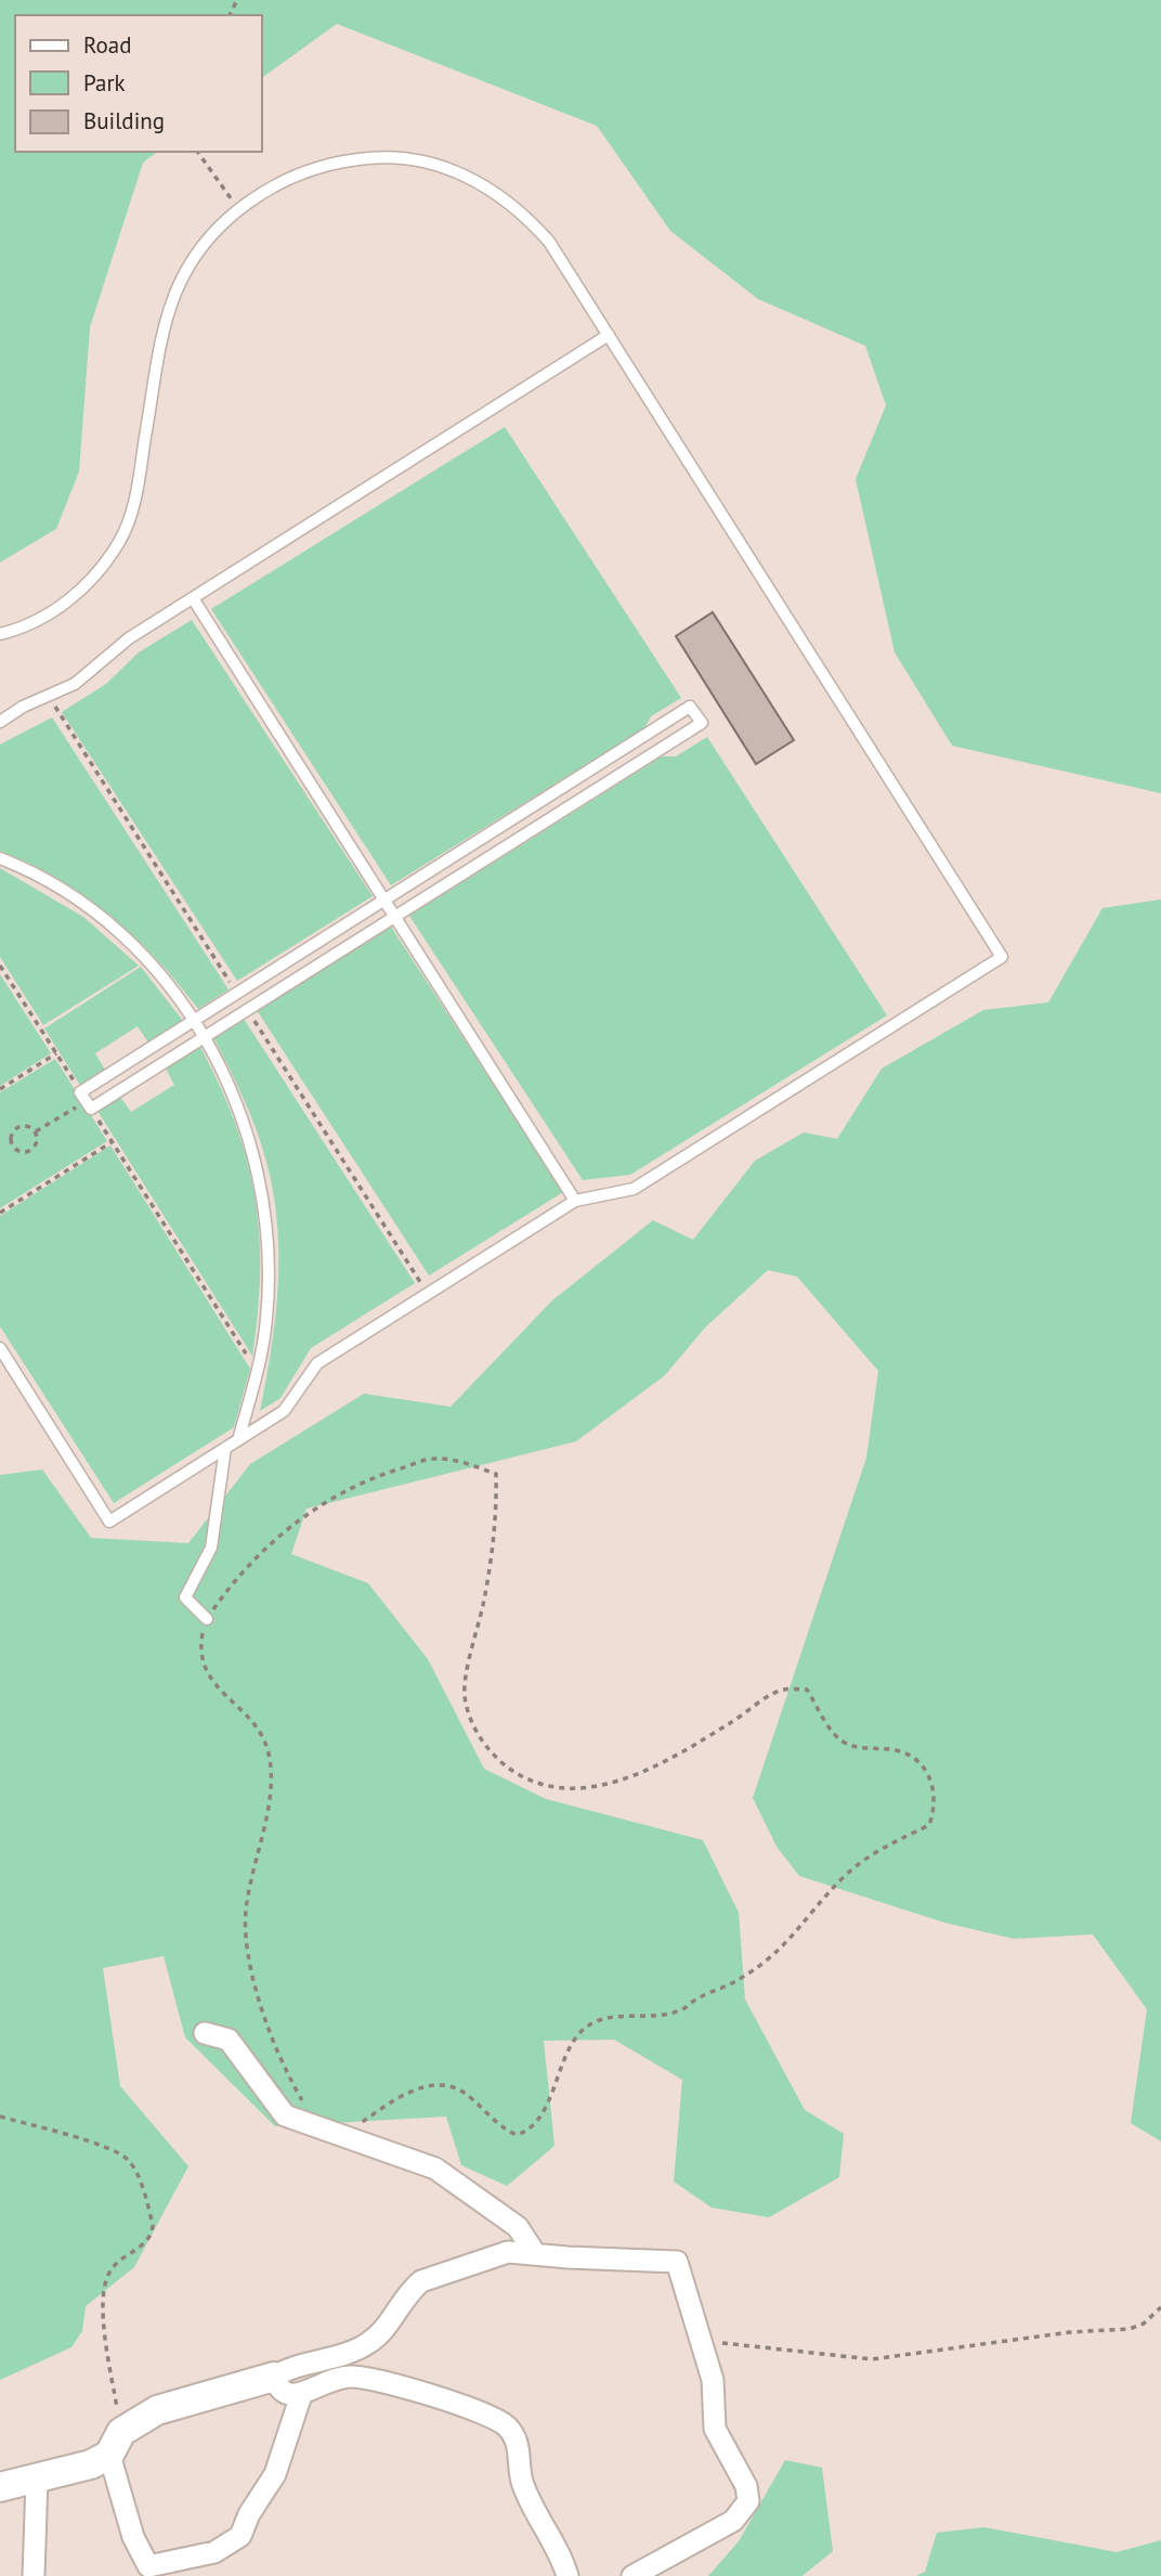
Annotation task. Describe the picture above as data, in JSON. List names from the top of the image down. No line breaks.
{"legend":["Road","Park","Building"]}
